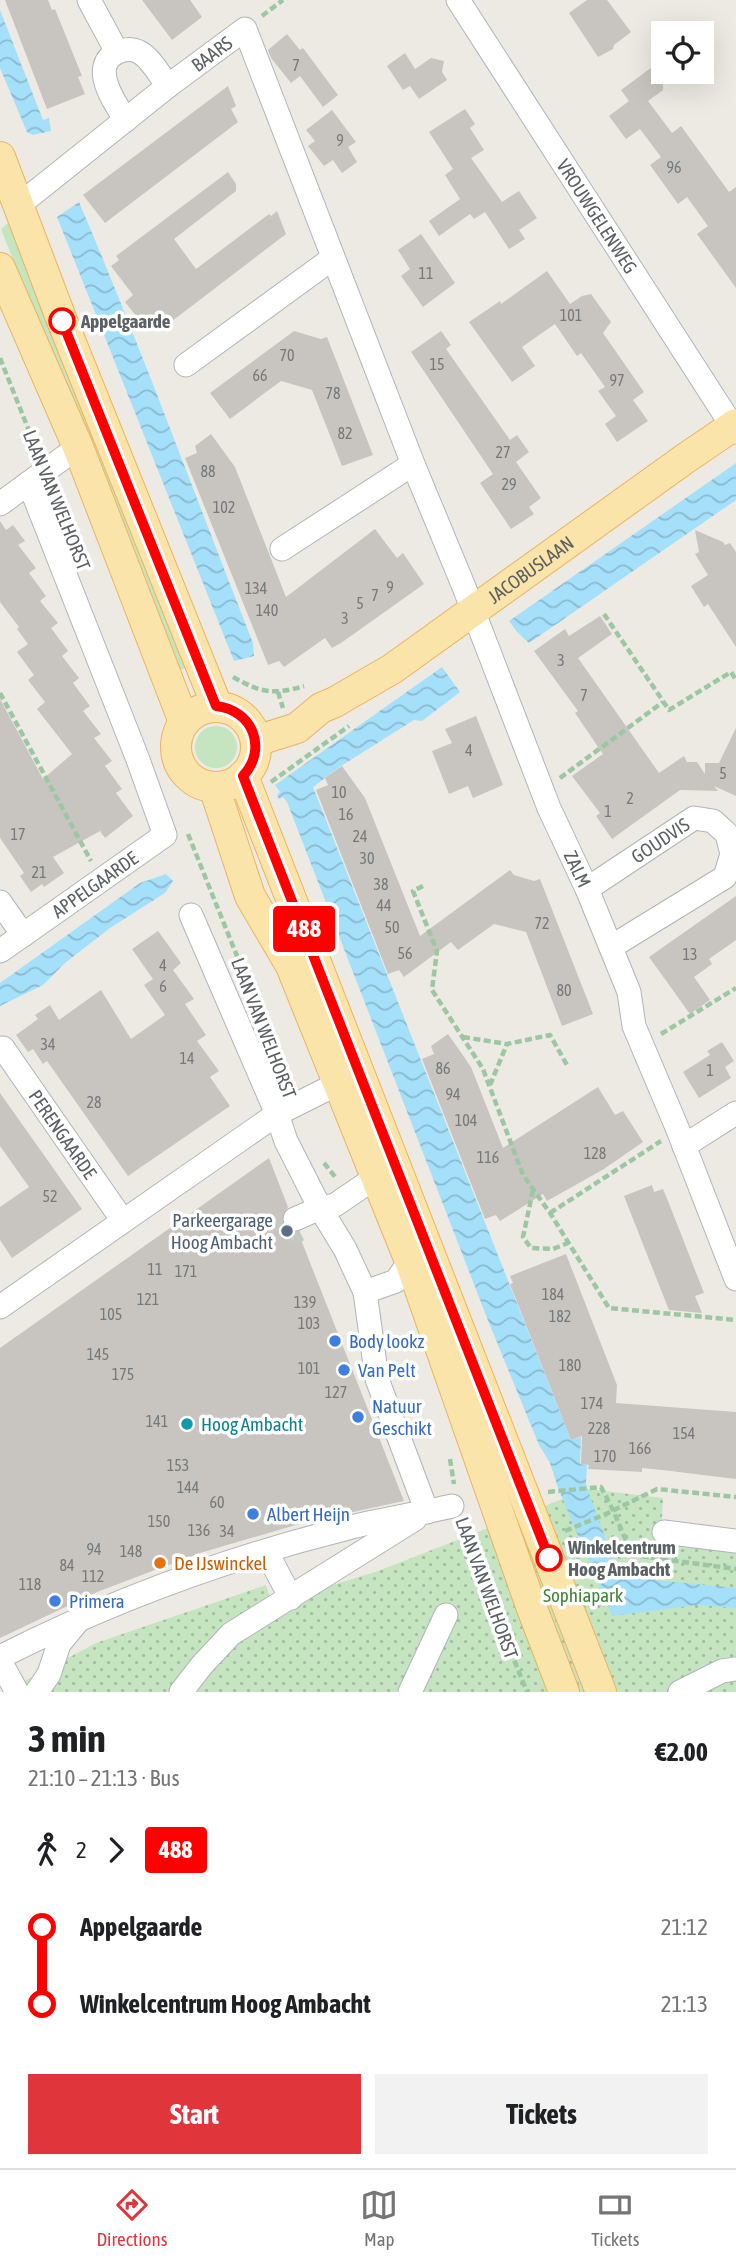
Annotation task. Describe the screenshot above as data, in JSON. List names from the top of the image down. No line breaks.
{"streets":{"main road":["LAAN VAN WELHORST","JACOBUSLAAN"],"street":["BAARS","VROUWGELENWEG","GOUDVIS","ZALM","APPELGAARDE","PERENGAARDE"]},"crossings":[["BAARS","JACOBUSLAAN"],["BAARS","ZALM"],["VROUWGELENWEG","JACOBUSLAAN"],["LAAN VAN WELHORST","JACOBUSLAAN"],["LAAN VAN WELHORST","APPELGAARDE"],["JACOBUSLAAN","ZALM"],["GOUDVIS","ZALM"]],"parks":["Sophiapark"],"places":["Appelgaarde","Parkeergarage Hoog Ambacht","Body lookz","Van Pelt","Natuur Geschikt","Hoog Ambacht","Albert Heijn","Winkelcentrum Hoog Ambacht","De IJswinckel","Primera"],"lines":["bus line 488"],"house_numbers":["7","9","96","11","101","70","15","66","97","78","82","27","88","29","102","9","134","7","5","140","3","3","7","4","5","10","2","1","16","17","24","30","21","38","44","72","50","56","13","4","6","80","34","14","86","1","94","28","104","128","116","52","11","171","184","121","139","105","182","103","145","180","101","175","127","174","141","228","154","166","170","153","144","60","150","136","34","94","148","84","112","118"],"page":{"on_map":"488","heading":["3 min","21:10 – 21:13 · Bus","€2.00"],"legs":["2","488"],"list":[{"name":"Appelgaarde","value":"21:12"},{"name":"Winkelcentrum Hoog Ambacht","value":"21:13"}],"buttons":["Start","Tickets"],"tabs":["Directions","Map","Tickets"]}}
